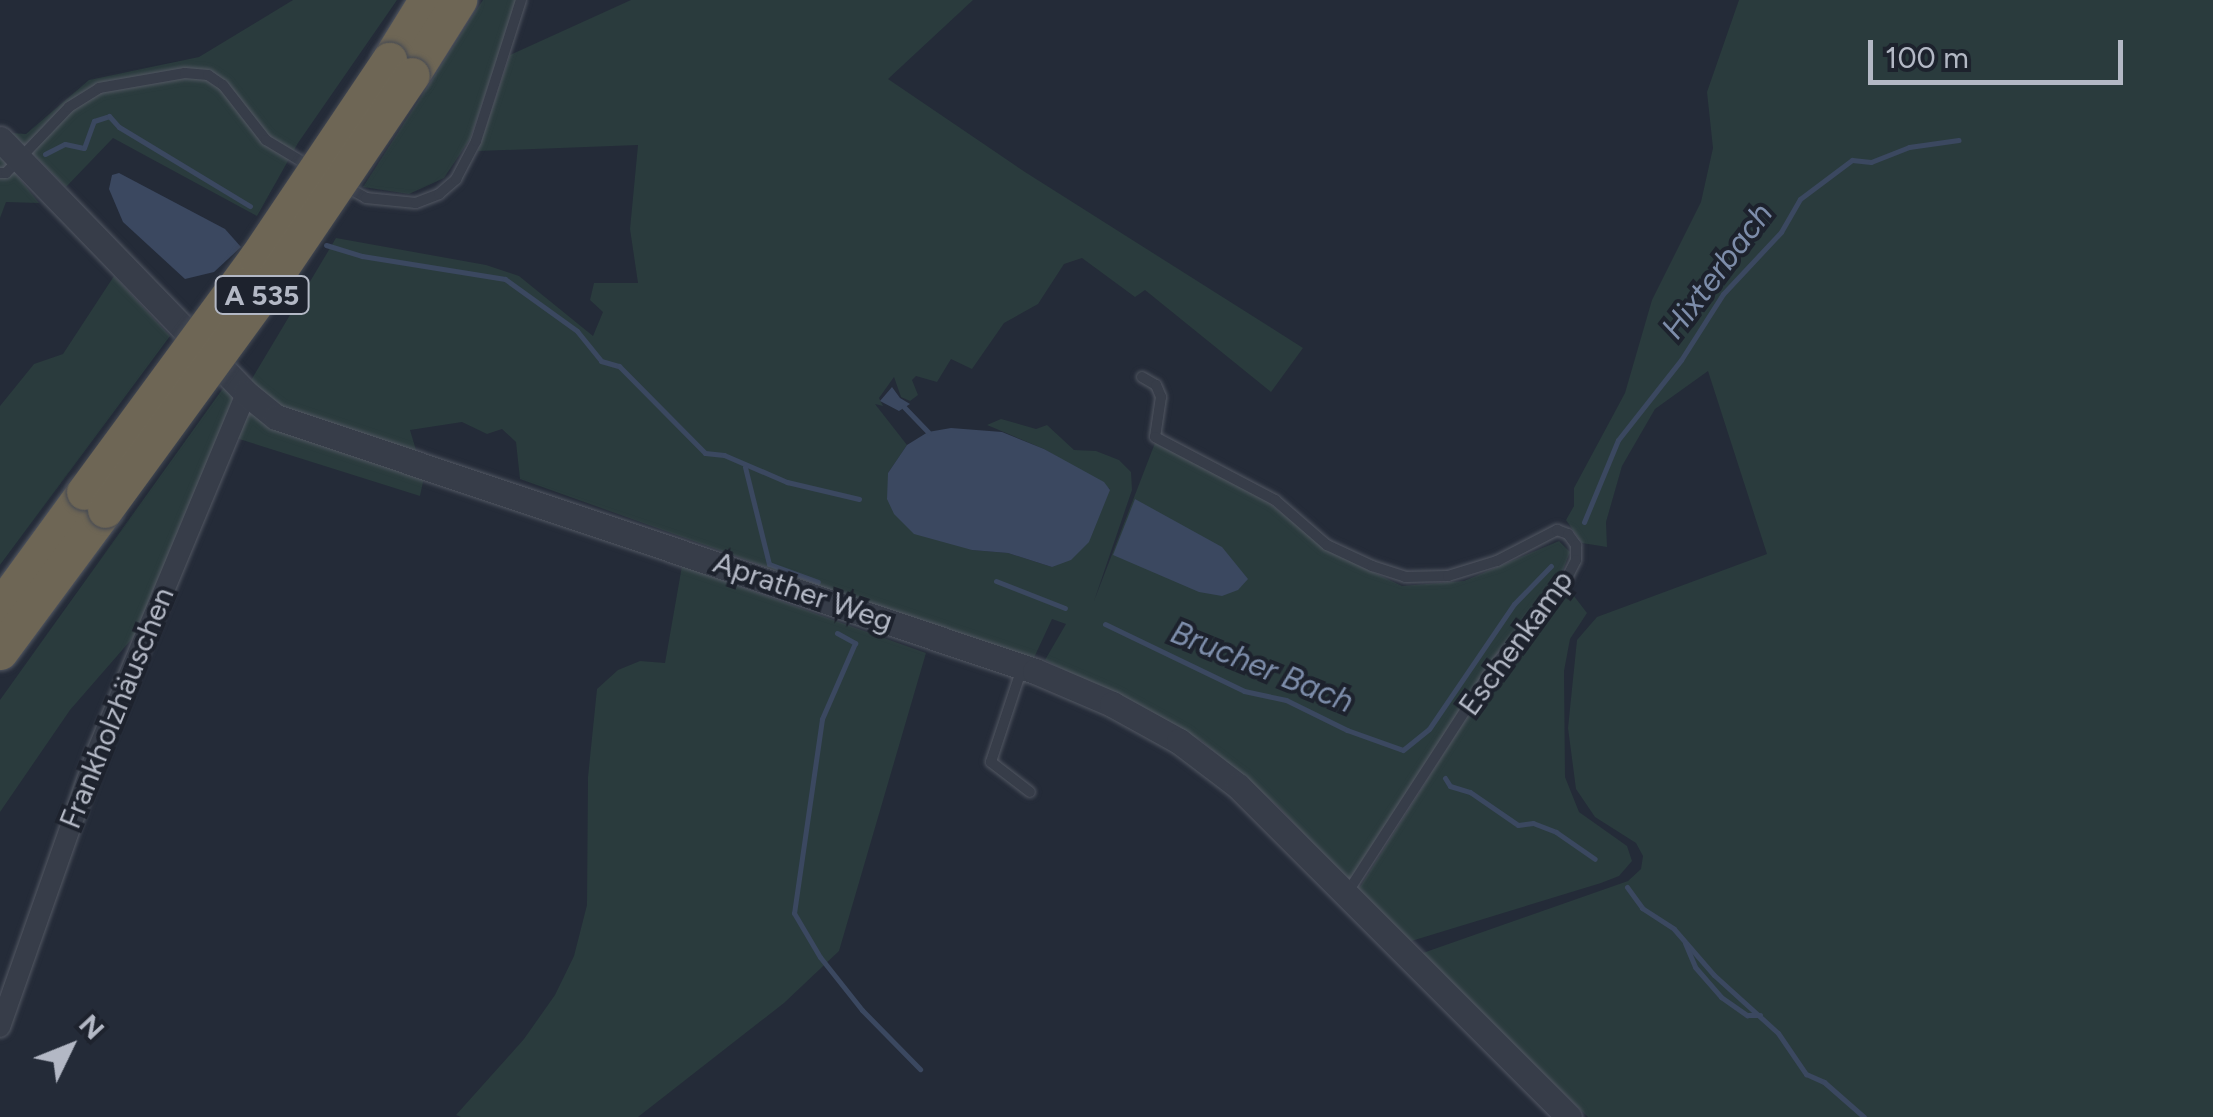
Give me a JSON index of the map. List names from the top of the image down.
{
  "streets": {
    "highway": ["A 535"],
    "street": ["Aprather Weg", "Frankholzhäuschen"],
    "lane": ["Eschenkamp"]
  },
  "crossings": [
    ["Aprather Weg", "Eschenkamp"],
    ["Aprather Weg", "Frankholzhäuschen"]
  ],
  "water": ["Hixterbach", "Brucher Bach"],
  "scale_bar": "100 m",
  "north": "top right"
}
